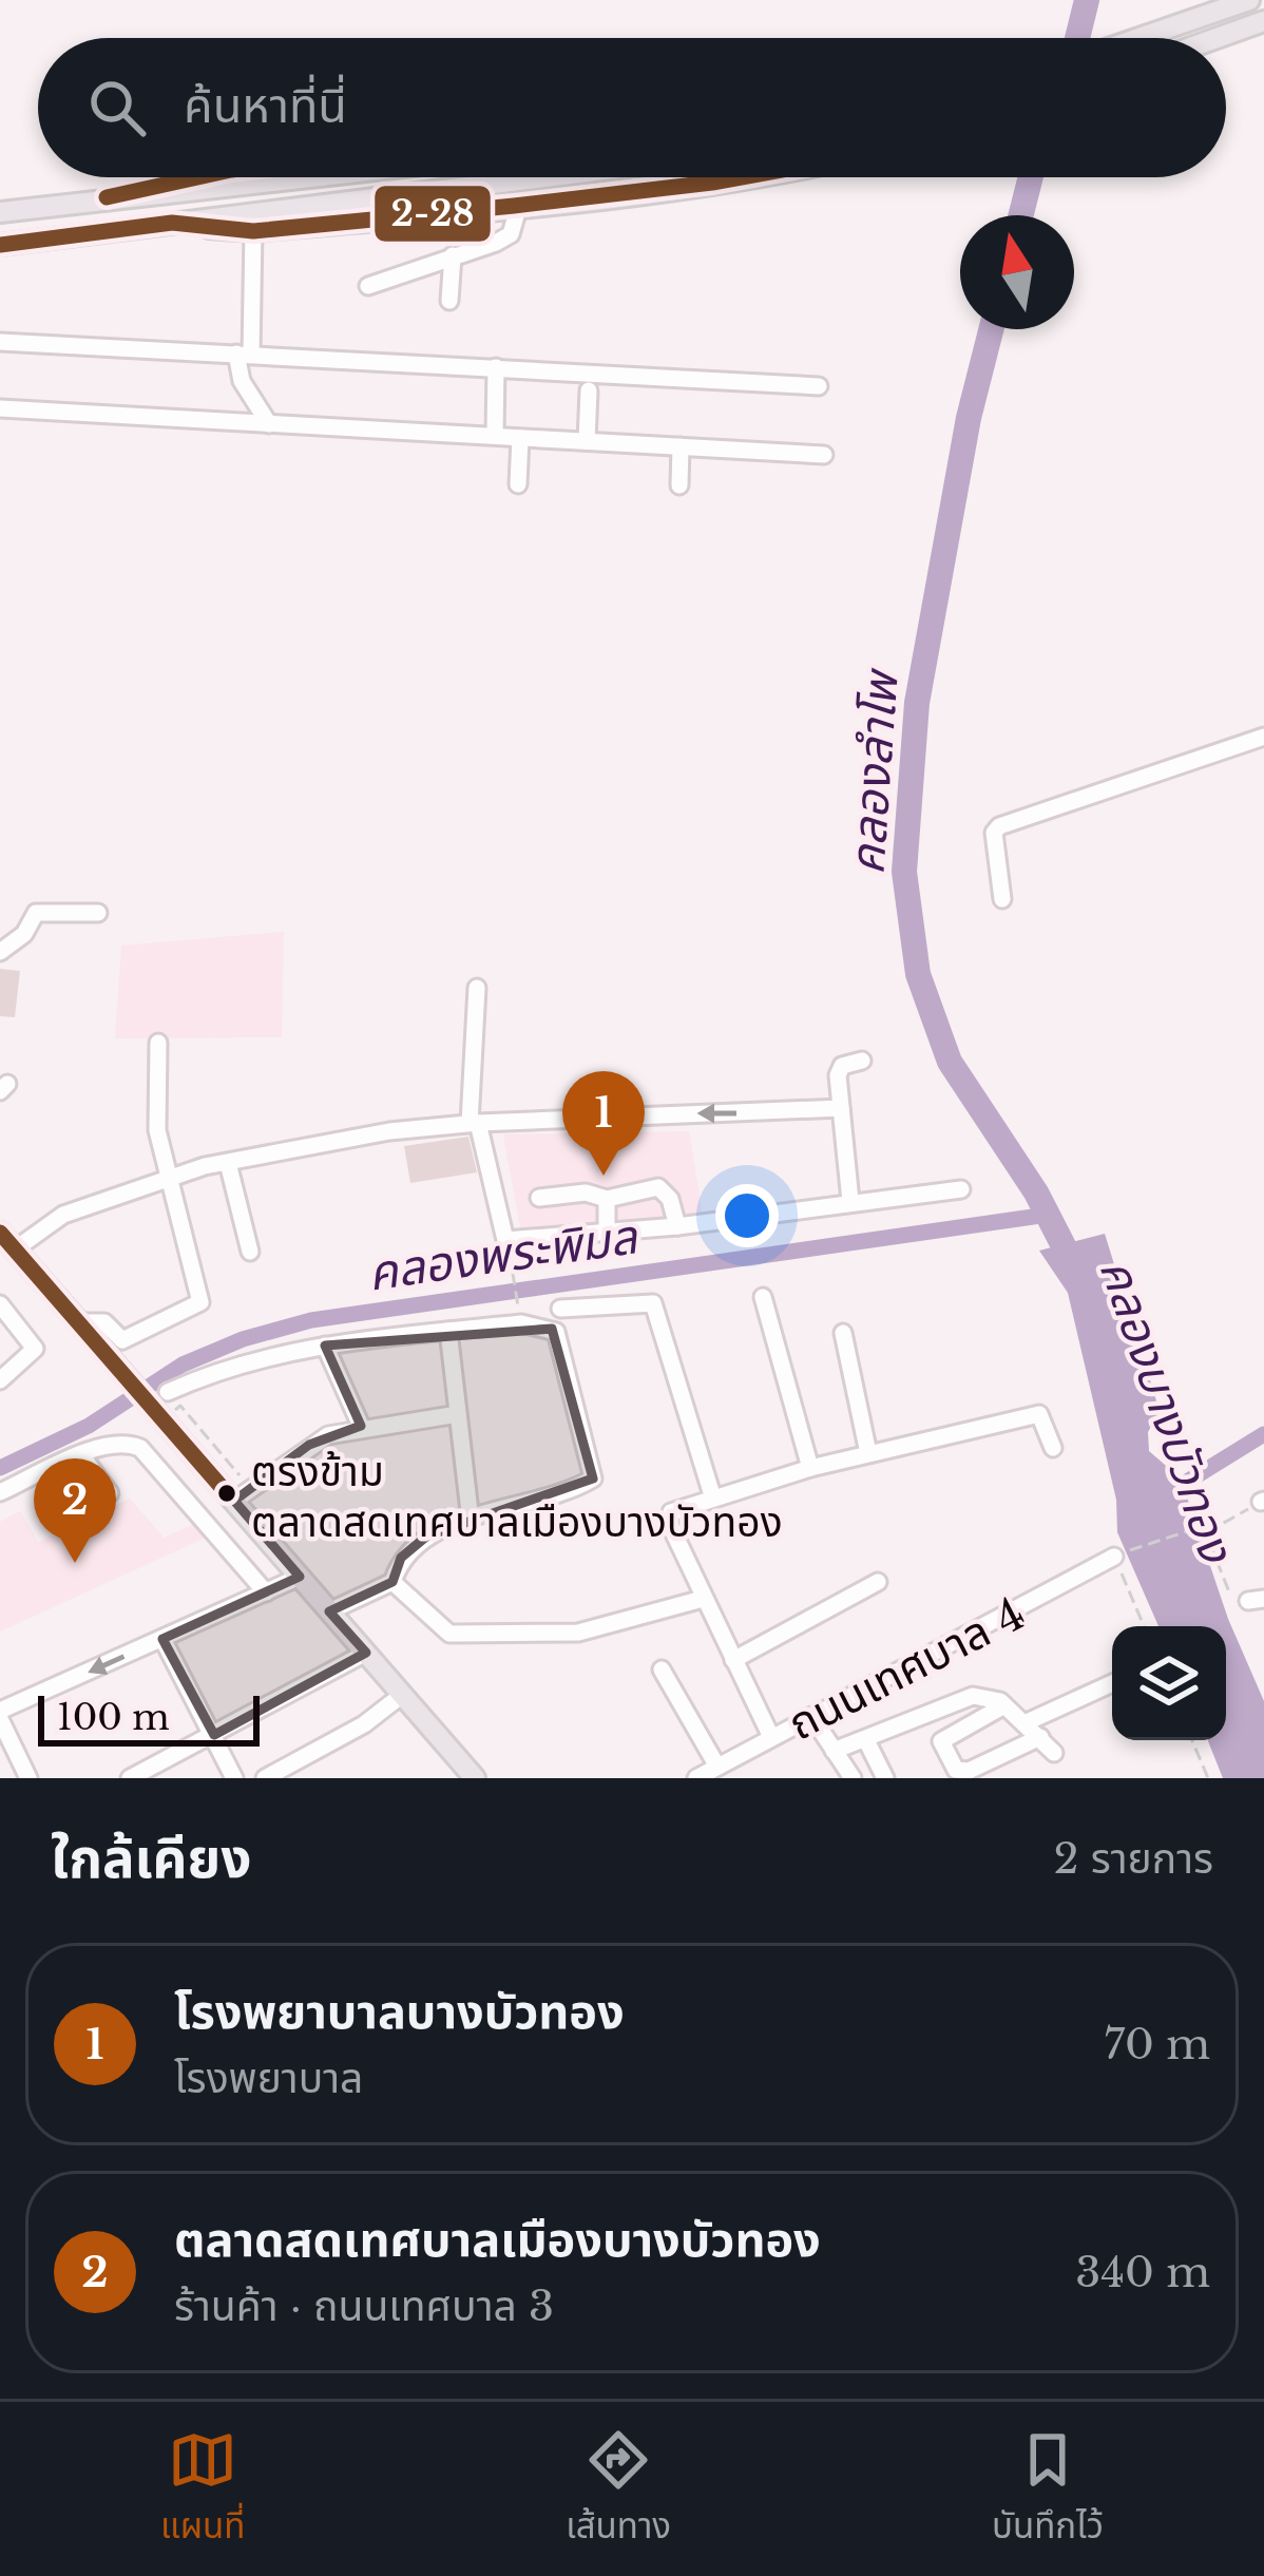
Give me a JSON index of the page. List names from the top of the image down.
{
  "streets": {
    "street": ["ถนนเทศบาล 4"]
  },
  "water": ["คลองลำโพ", "คลองพระพิมล", "คลองบางบัวทอง"],
  "places": ["ตรงข้าม ตลาดสดเทศบาลเมืองบางบัวทอง"],
  "lines": ["transit line 2-28"],
  "scale_bar": "100 m",
  "north": "top",
  "page": {
    "search": "ค้นหาที่นี่",
    "pins": ["1", "2"],
    "scale": "100 m",
    "heading": ["ใกล้เคียง", "2 รายการ"],
    "list": [
      {
        "mark": "1",
        "name": "โรงพยาบาลบางบัวทอง",
        "note": "โรงพยาบาล",
        "value": "70 m"
      },
      {
        "mark": "2",
        "name": "ตลาดสดเทศบาลเมืองบางบัวทอง",
        "note": "ร้านค้า · ถนนเทศบาล 3",
        "value": "340 m"
      }
    ],
    "nav": ["แผนที่", "เส้นทาง", "บันทึกไว้"]
  }
}
